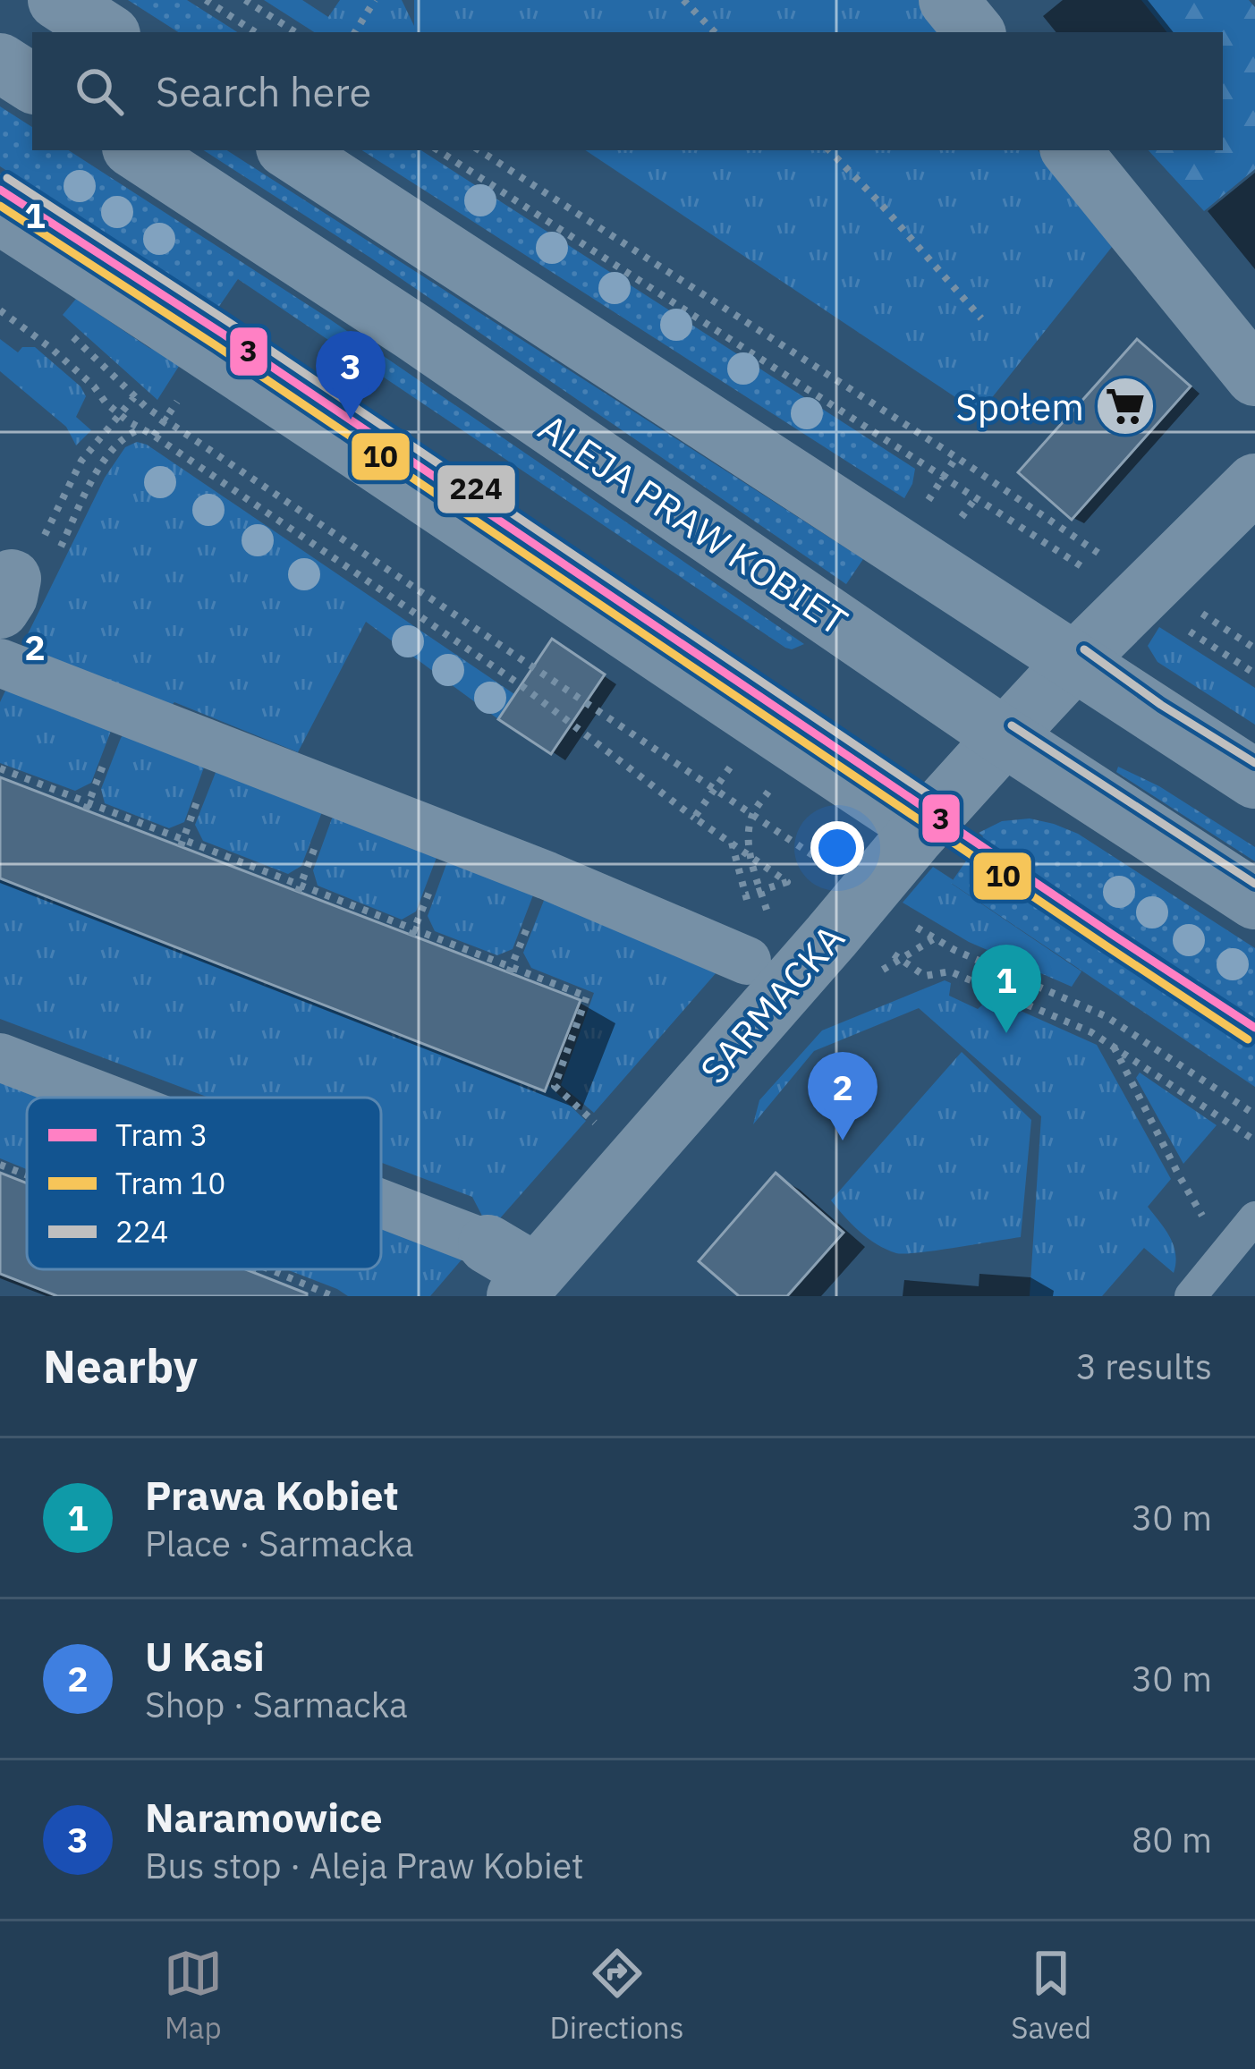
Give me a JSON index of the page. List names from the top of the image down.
{
  "streets": {
    "street": ["ALEJA PRAW KOBIET", "SARMACKA"]
  },
  "crossings": [
    ["ALEJA PRAW KOBIET", "SARMACKA"]
  ],
  "places": {
    "supermarket": ["Społem"]
  },
  "lines": ["transit line 224", "tram line 3", "tram line 10"],
  "legend": ["Tram 3", "Tram 10", "224"],
  "page": {
    "search": "Search here",
    "pins": ["3", "1", "2"],
    "heading": ["Nearby", "3 results"],
    "list": [
      {
        "mark": "1",
        "name": "Prawa Kobiet",
        "note": "Place · Sarmacka",
        "value": "30 m"
      },
      {
        "mark": "2",
        "name": "U Kasi",
        "note": "Shop · Sarmacka",
        "value": "30 m"
      },
      {
        "mark": "3",
        "name": "Naramowice",
        "note": "Bus stop · Aleja Praw Kobiet",
        "value": "80 m"
      }
    ],
    "nav": ["Map", "Directions", "Saved"]
  },
  "grid": {
    "rows": ["1", "2"]
  }
}
